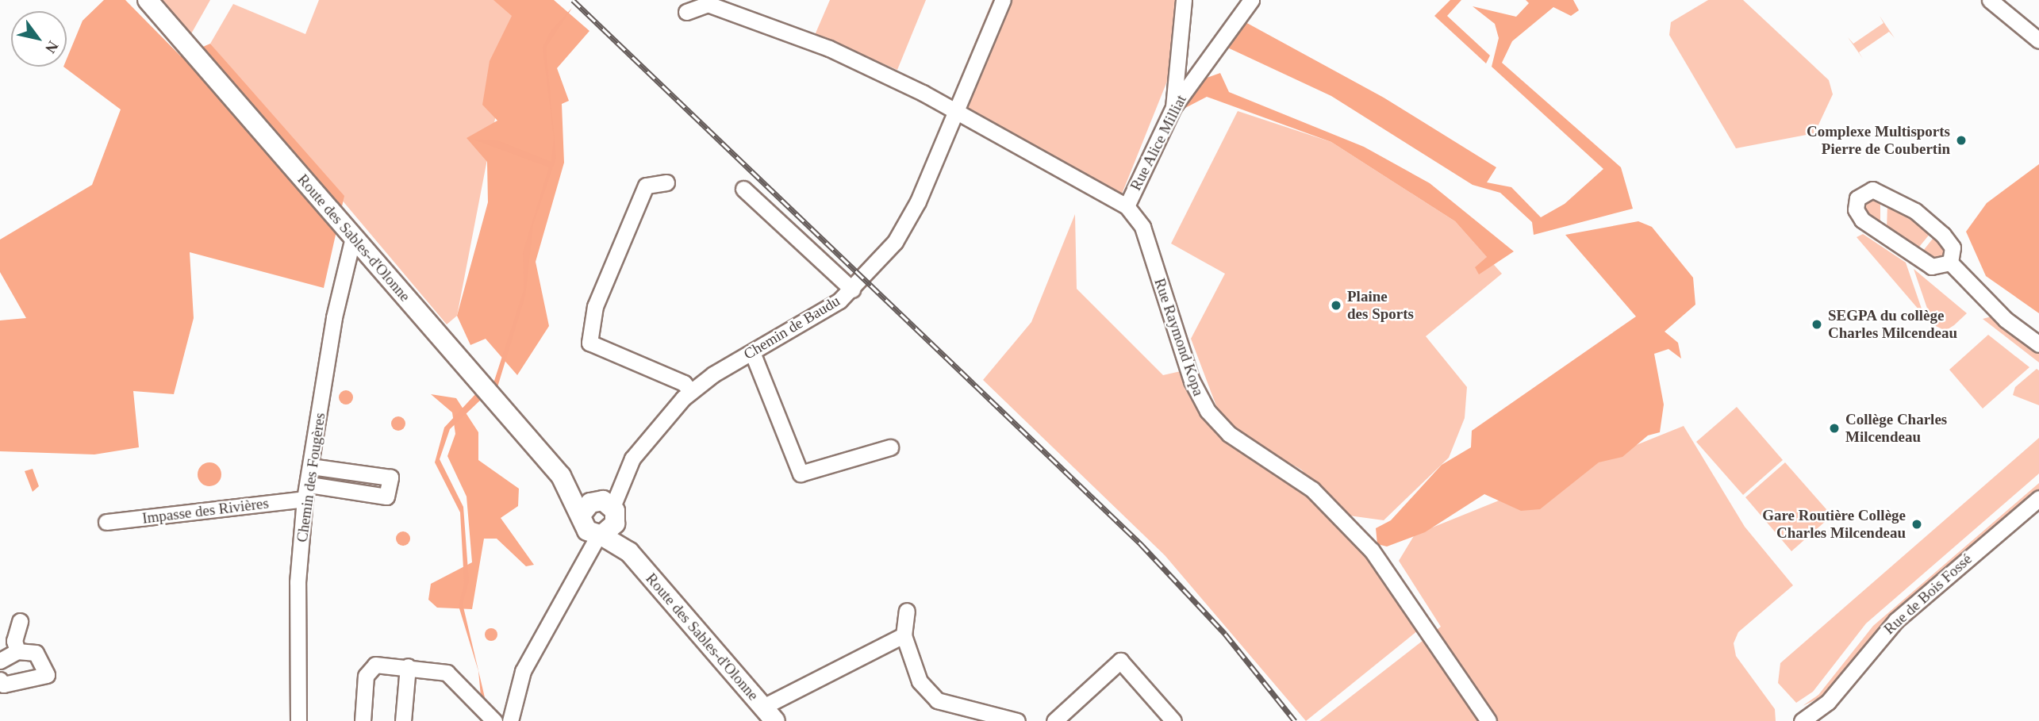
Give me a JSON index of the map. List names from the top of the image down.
{
  "streets": {
    "main road": ["Route des Sables-d'Olonne"],
    "street": [
      "Rue Alice Milliat",
      "Chemin de Baudu",
      "Rue Raymond Kopa",
      "Chemin des Fougères",
      "Impasse des Rivières",
      "Rue de Bois Fossé"
    ]
  },
  "crossings": [
    ["Rue Alice Milliat", "Rue Raymond Kopa"],
    ["Route des Sables-d'Olonne", "Chemin de Baudu"],
    ["Route des Sables-d'Olonne", "Chemin des Fougères"],
    ["Chemin de Baudu", "Rue Raymond Kopa"],
    ["Chemin des Fougères", "Impasse des Rivières"]
  ],
  "places": [
    "Complexe Multisports Pierre de Coubertin",
    "Plaine des Sports",
    "SEGPA du collège Charles Milcendeau",
    "Collège Charles Milcendeau",
    "Gare Routière Collège Charles Milcendeau"
  ],
  "north": "bottom right"
}
